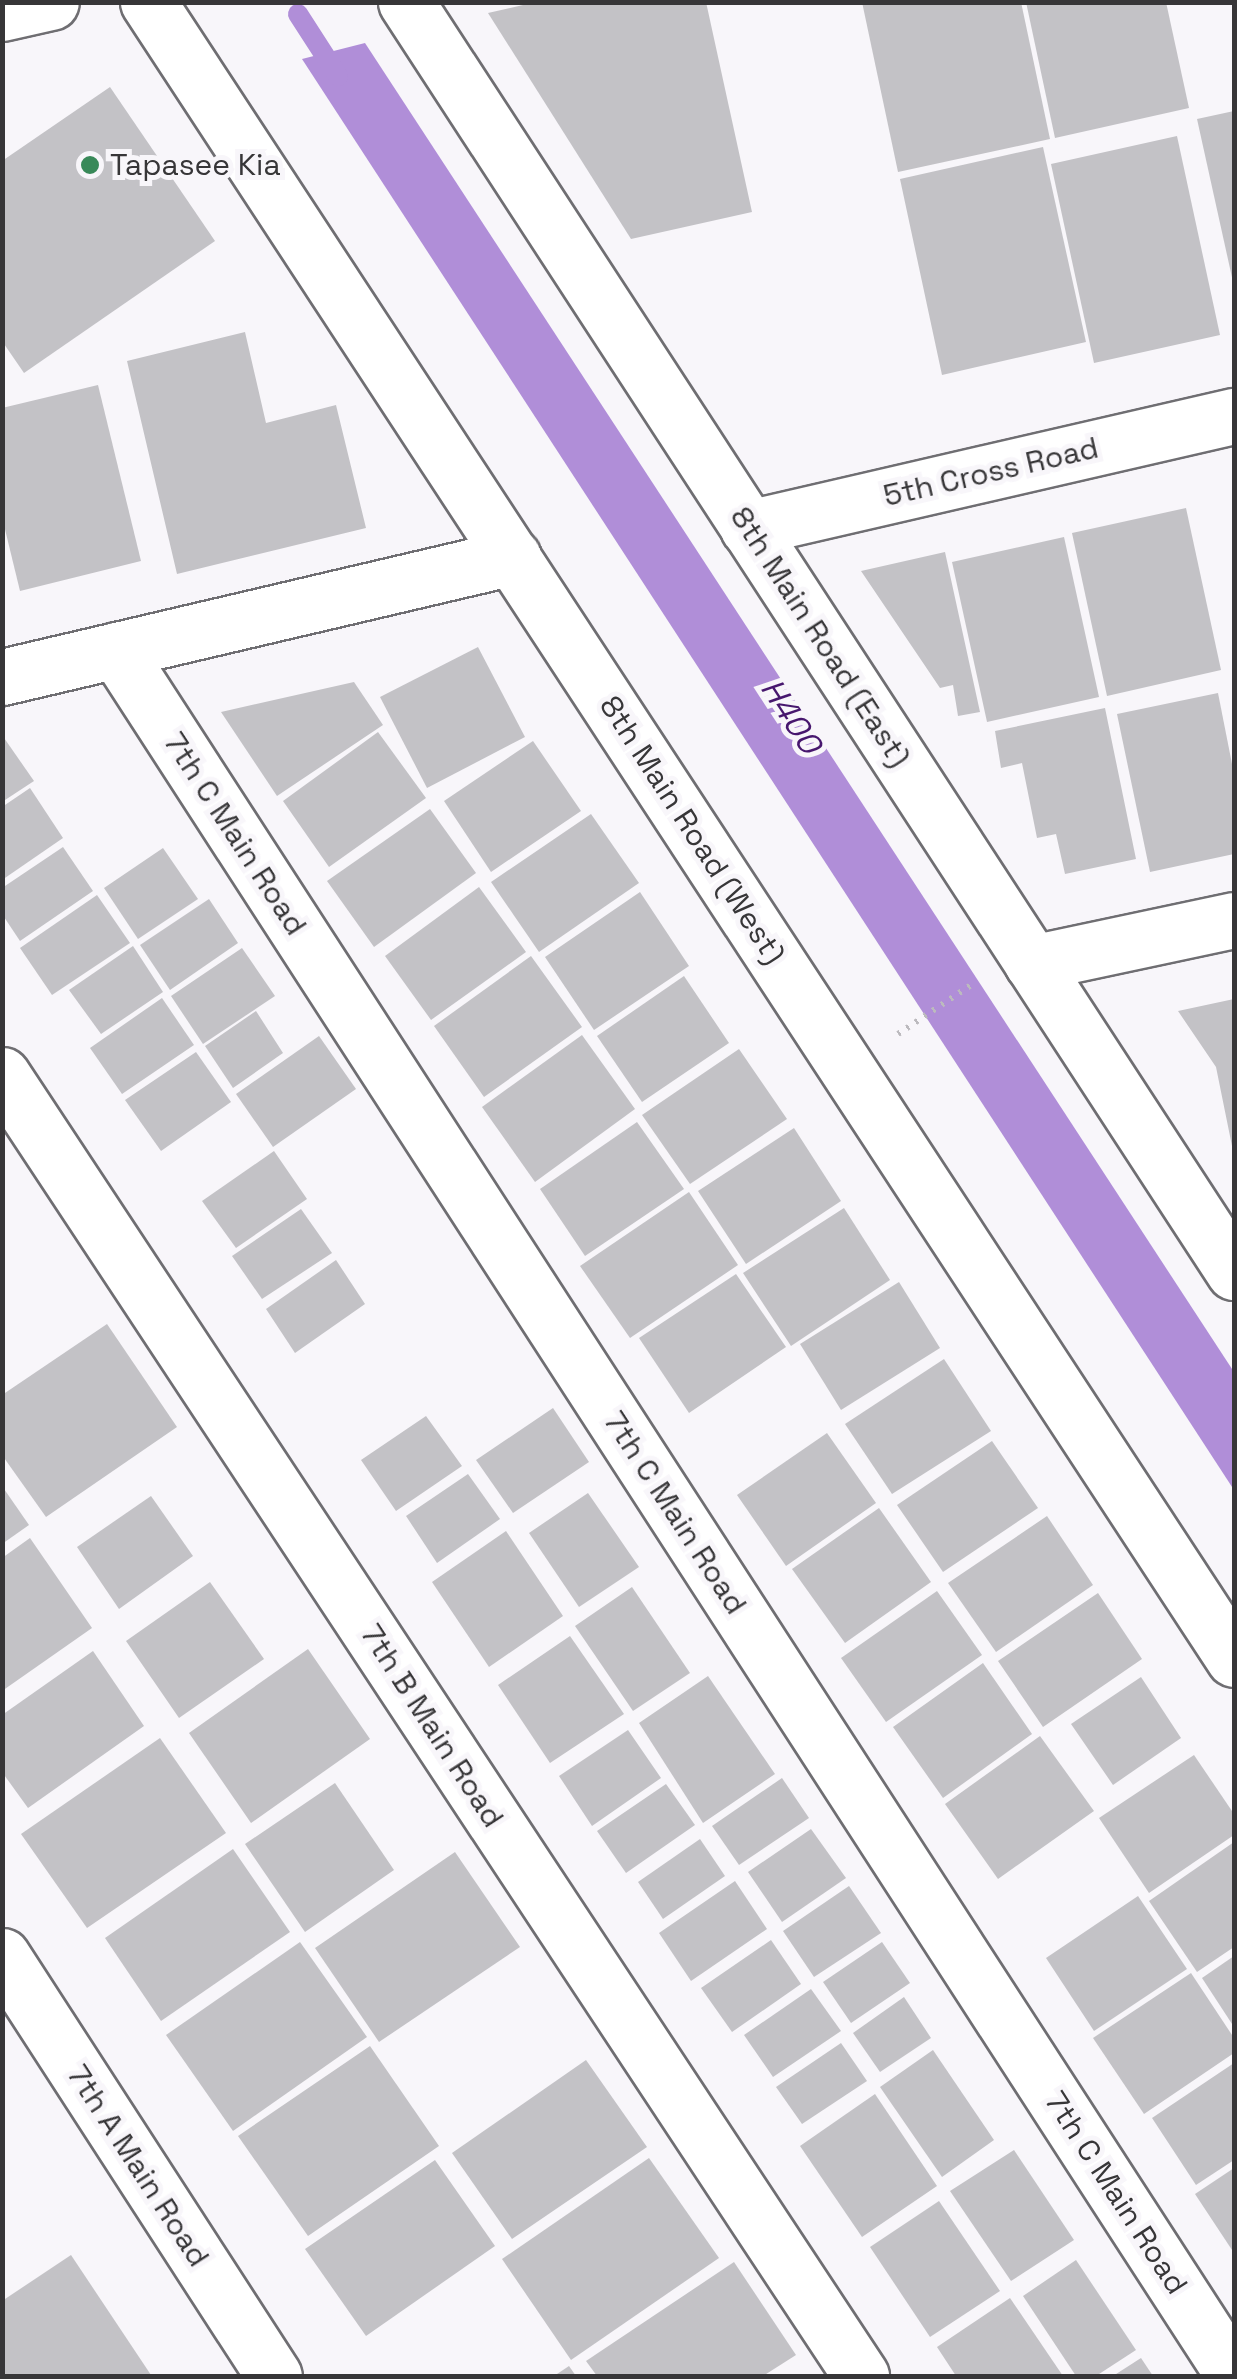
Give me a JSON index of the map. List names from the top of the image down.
{
  "streets": {
    "street": [
      "5th Cross Road",
      "8th Main Road (East)",
      "8th Main Road (West)",
      "7th C Main Road",
      "7th B Main Road",
      "7th A Main Road"
    ]
  },
  "crossings": [
    ["5th Cross Road", "8th Main Road (East)"]
  ],
  "water": ["H400"],
  "places": ["Tapasee Kia"]
}
